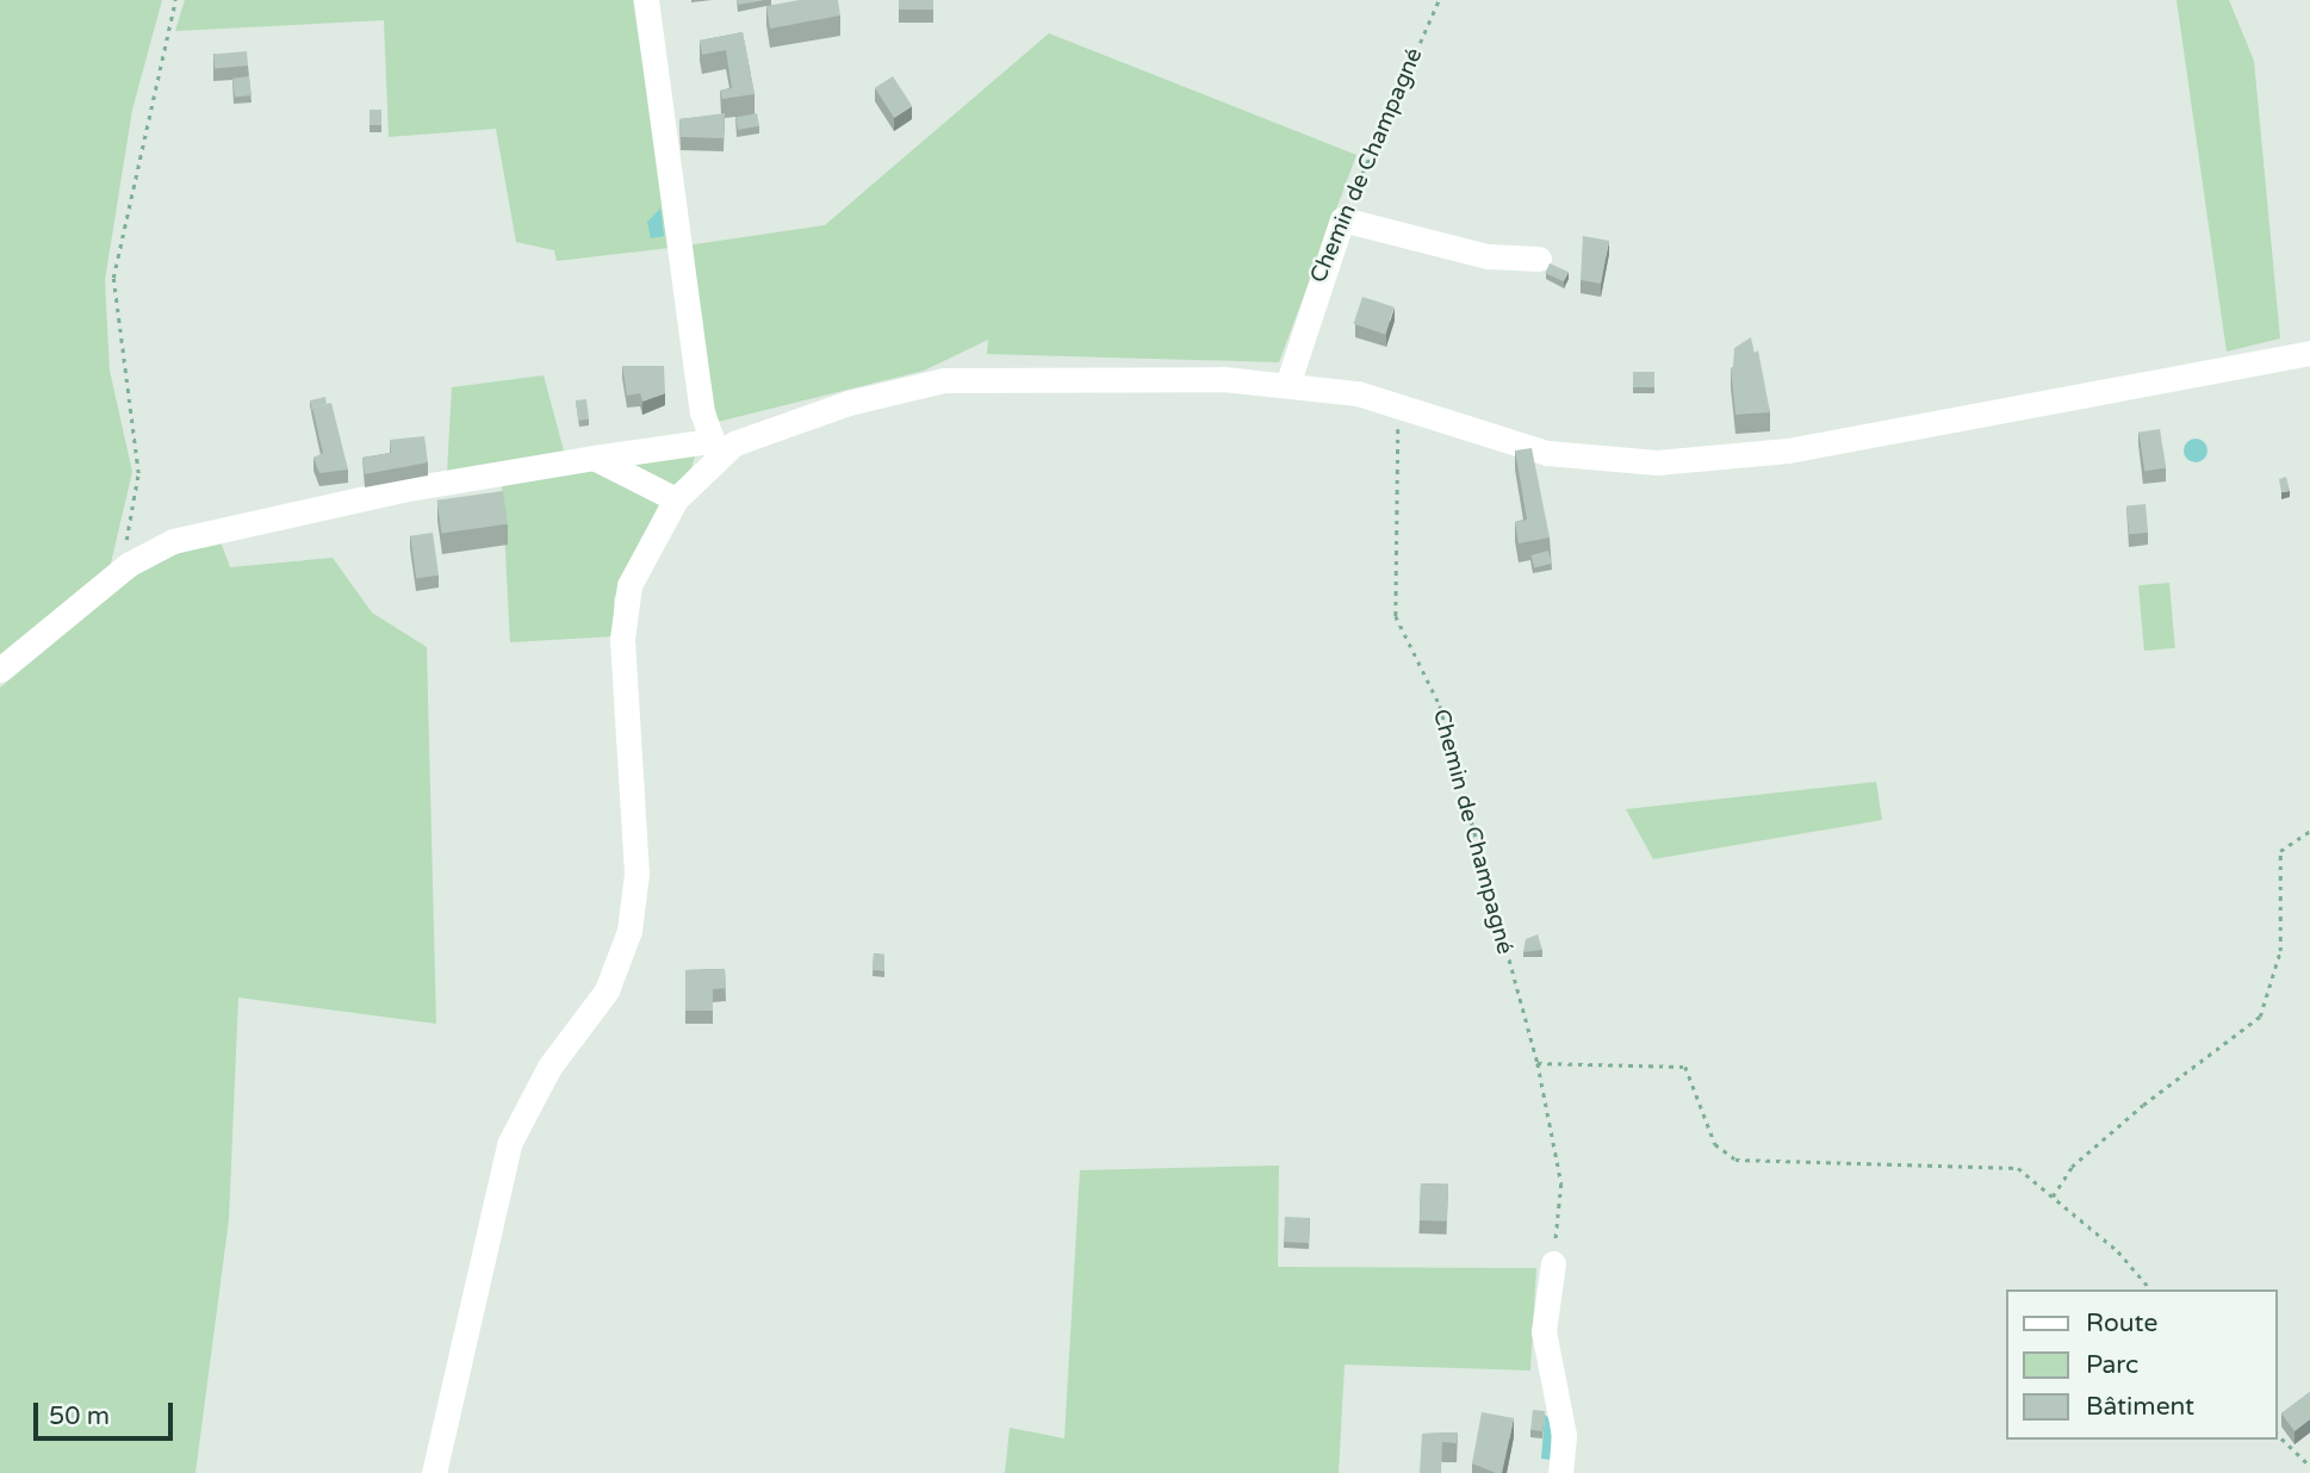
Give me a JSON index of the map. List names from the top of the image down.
{
  "streets": {
    "street": ["Chemin de Champagné"]
  },
  "legend": ["Route", "Parc", "Bâtiment"],
  "scale_bar": "50 m"
}
